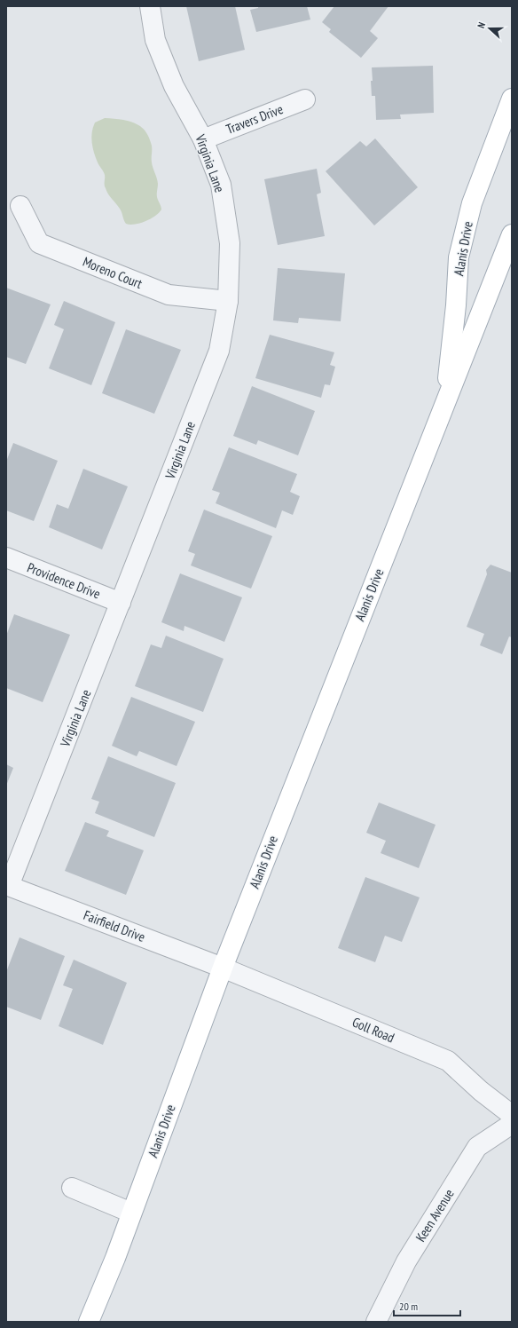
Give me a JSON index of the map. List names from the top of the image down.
{
  "streets": {
    "main road": ["Alanis Drive"],
    "street": [
      "Travers Drive",
      "Virginia Lane",
      "Moreno Court",
      "Providence Drive",
      "Fairfield Drive",
      "Goll Road",
      "Keen Avenue"
    ]
  },
  "crossings": [
    ["Travers Drive", "Virginia Lane"],
    ["Virginia Lane", "Moreno Court"],
    ["Virginia Lane", "Providence Drive"],
    ["Virginia Lane", "Fairfield Drive"],
    ["Alanis Drive", "Fairfield Drive"],
    ["Alanis Drive", "Goll Road"],
    ["Fairfield Drive", "Goll Road"]
  ],
  "scale_bar": "20 m",
  "north": "left"
}
